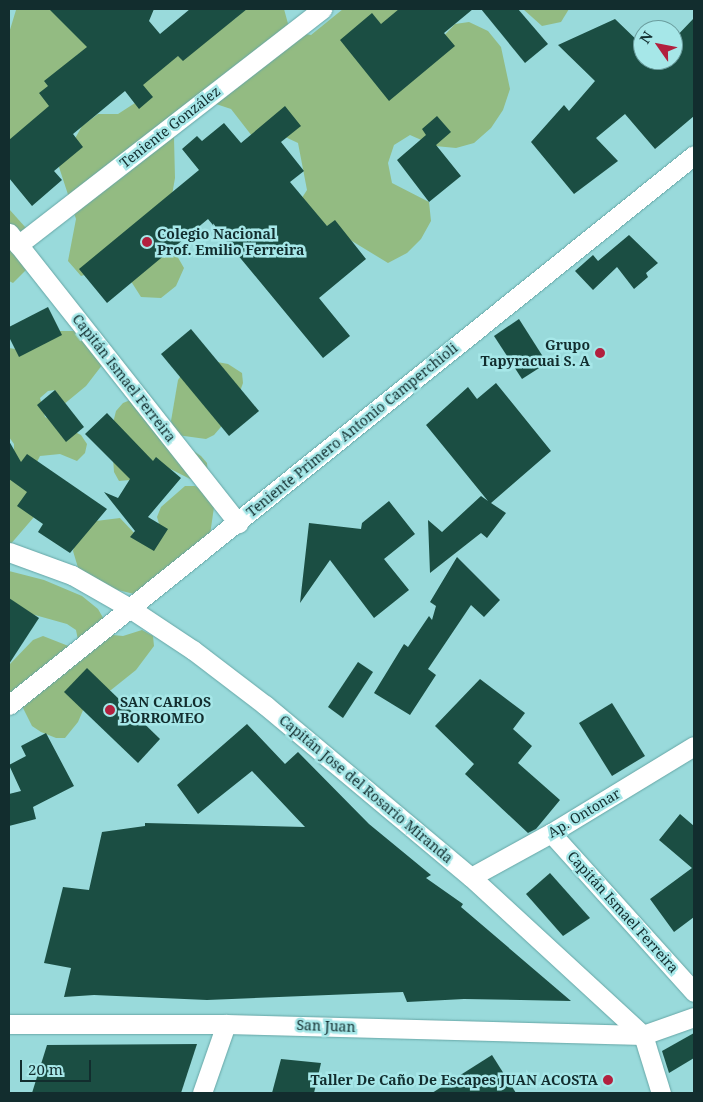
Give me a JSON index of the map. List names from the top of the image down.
{
  "streets": {
    "street": [
      "Teniente González",
      "Capitán Ismael Ferreira",
      "Teniente Primero Antonio Camperchioli",
      "Capitán Jose del Rosario Miranda",
      "Ap. Ontonar",
      "San Juan"
    ]
  },
  "crossings": [
    ["Teniente González", "Capitán Ismael Ferreira"],
    ["Capitán Ismael Ferreira", "Teniente Primero Antonio Camperchioli"],
    ["Capitán Ismael Ferreira", "Ap. Ontonar"],
    ["Teniente Primero Antonio Camperchioli", "Capitán Jose del Rosario Miranda"],
    ["Capitán Jose del Rosario Miranda", "Ap. Ontonar"],
    ["Capitán Jose del Rosario Miranda", "San Juan"]
  ],
  "places": [
    "Colegio Nacional Prof. Emilio Ferreira",
    "Grupo Tapyracuai S. A",
    "SAN CARLOS BORROMEO",
    "Taller De Caño De Escapes JUAN ACOSTA"
  ],
  "scale_bar": "20 m",
  "north": "top left"
}
